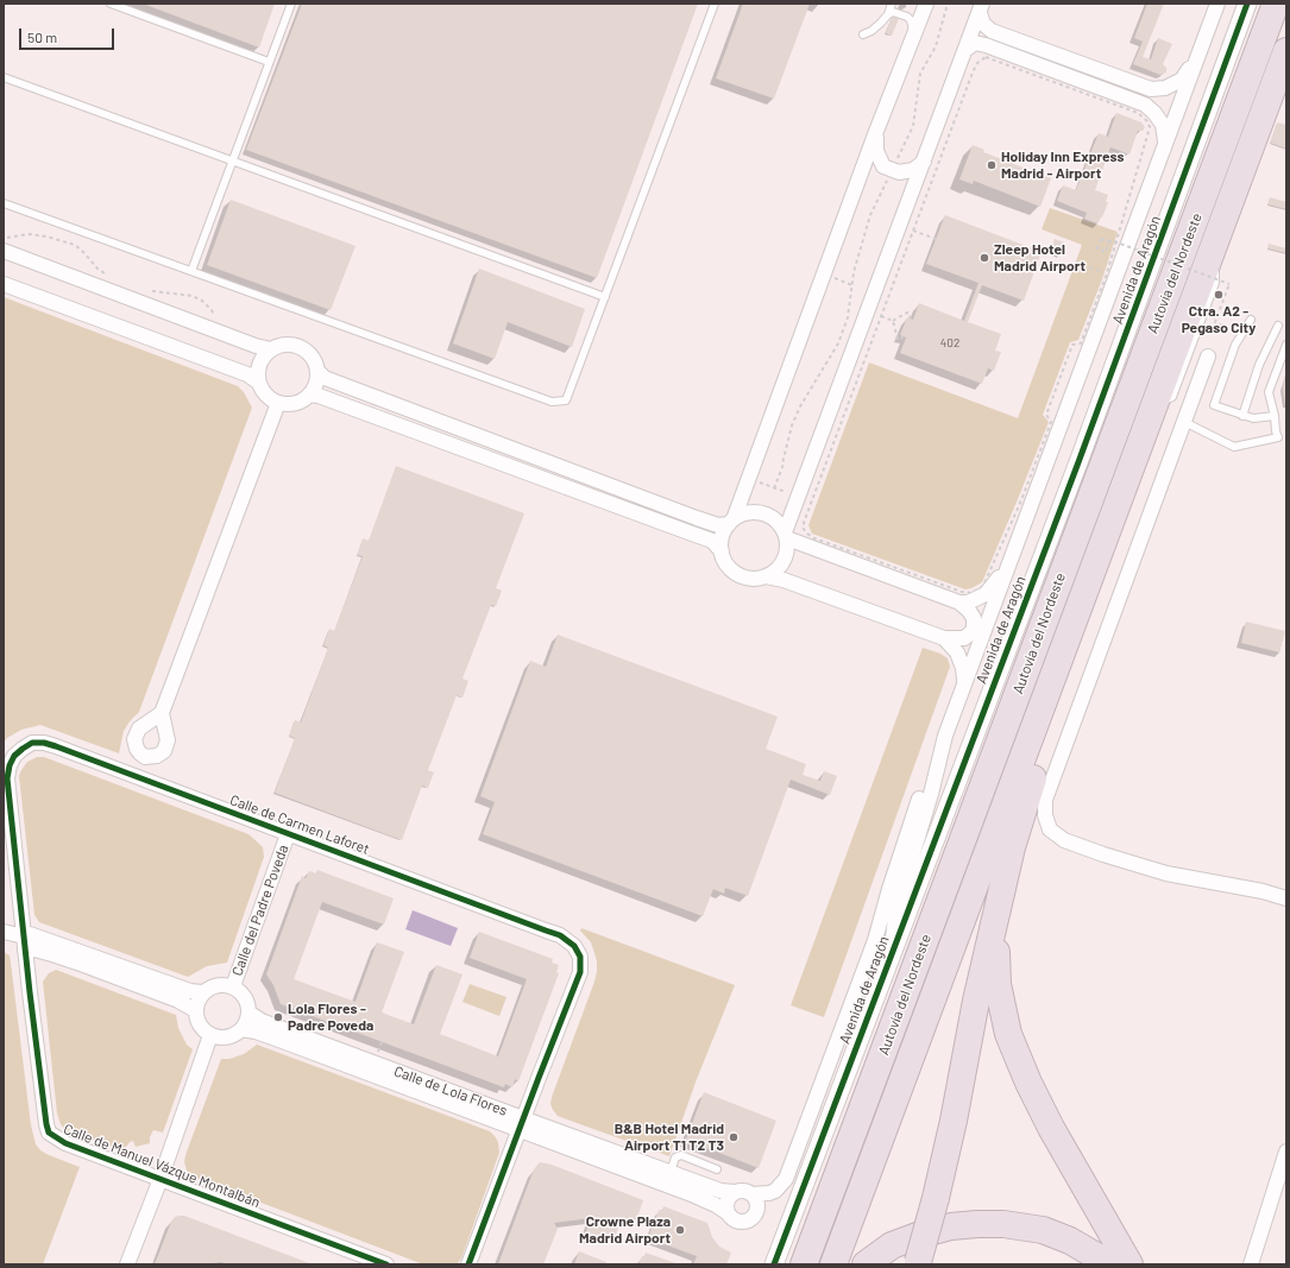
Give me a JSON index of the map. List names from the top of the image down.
{
  "streets": {
    "highway": ["Autovía del Nordeste"],
    "street": [
      "Avenida de Aragón",
      "Calle de Carmen Laforet",
      "Calle del Padre Poveda",
      "Calle de Lola Flores",
      "Calle de Manuel Vázque Montalbán"
    ]
  },
  "crossings": [
    ["Avenida de Aragón", "Calle de Lola Flores"],
    ["Calle de Carmen Laforet", "Calle del Padre Poveda"],
    ["Calle de Carmen Laforet", "Calle de Lola Flores"],
    ["Calle de Carmen Laforet", "Calle de Manuel Vázque Montalbán"],
    ["Calle del Padre Poveda", "Calle de Lola Flores"]
  ],
  "places": [
    "Holiday Inn Express Madrid - Airport",
    "Zleep Hotel Madrid Airport",
    "Ctra. A2 - Pegaso City",
    "Lola Flores - Padre Poveda",
    "B&B Hotel Madrid Airport T1 T2 T3",
    "Crowne Plaza Madrid Airport"
  ],
  "house_numbers": ["402"],
  "scale_bar": "50 m"
}
